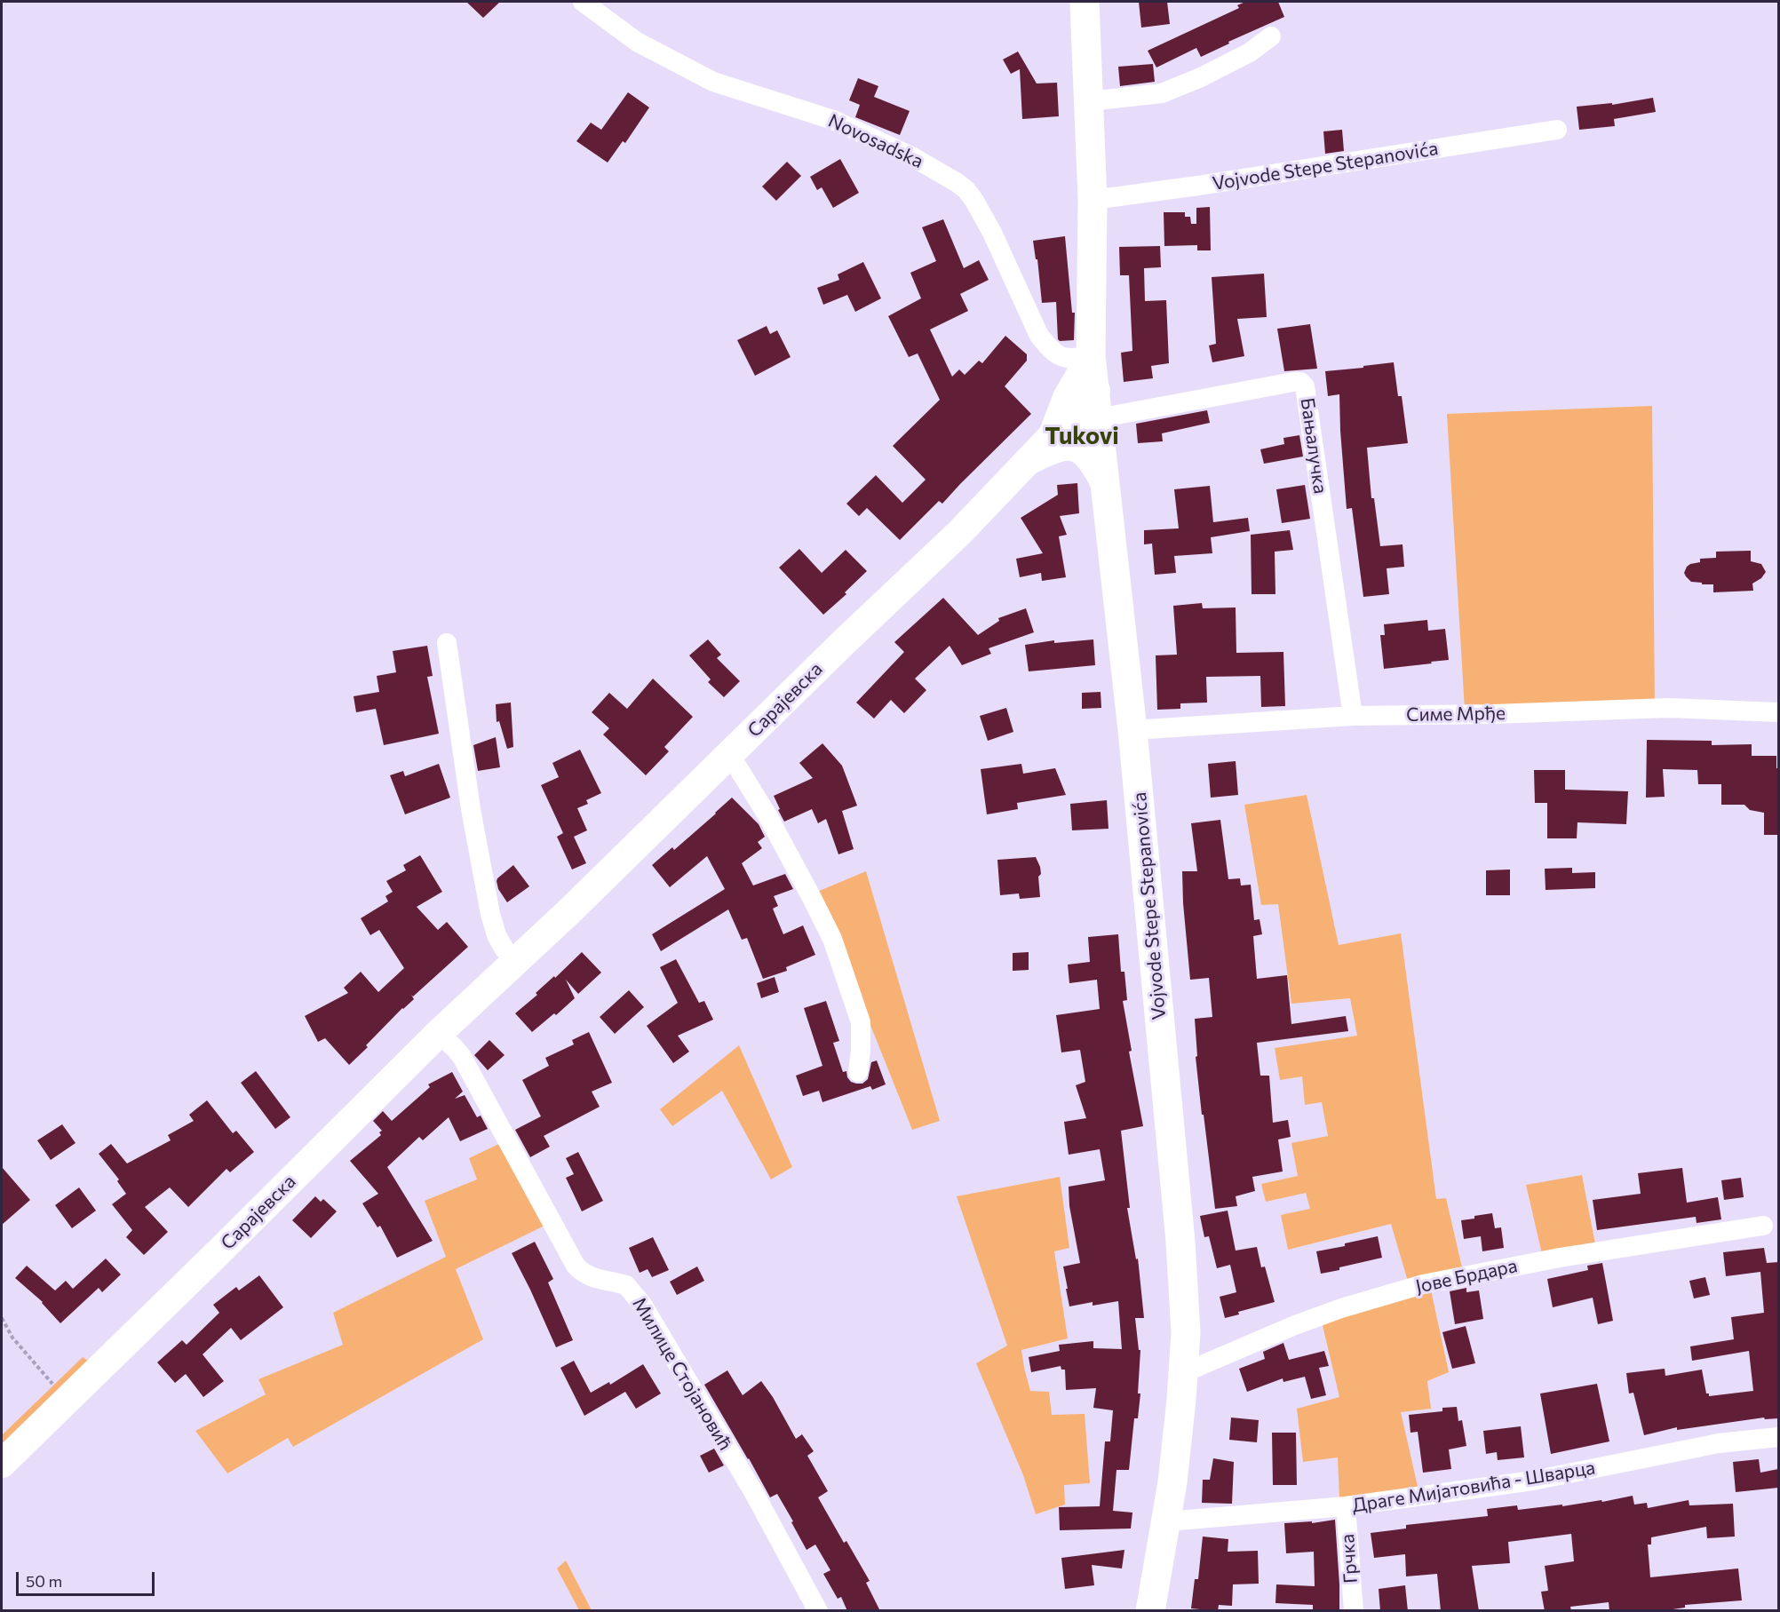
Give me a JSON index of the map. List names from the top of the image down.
{
  "streets": {
    "main road": ["Vojvode Stepe Stepanovića", "Сарајевска"],
    "street": [
      "Novosadska",
      "Бањалучка",
      "Симе Мрђе",
      "Јове Брдара",
      "Милице Стојановић",
      "Драге Мијатовића - Шварца",
      "Грчка"
    ]
  },
  "crossings": [
    ["Novosadska", "Vojvode Stepe Stepanovića"],
    ["Vojvode Stepe Stepanovića", "Бањалучка"],
    ["Vojvode Stepe Stepanovića", "Симе Мрђе"],
    ["Vojvode Stepe Stepanovića", "Јове Брдара"],
    ["Vojvode Stepe Stepanovića", "Драге Мијатовића - Шварца"],
    ["Бањалучка", "Симе Мрђе"],
    ["Сарајевска", "Милице Стојановић"],
    ["Драге Мијатовића - Шварца", "Грчка"]
  ],
  "districts": ["Tukovi"],
  "scale_bar": "50 m"
}
